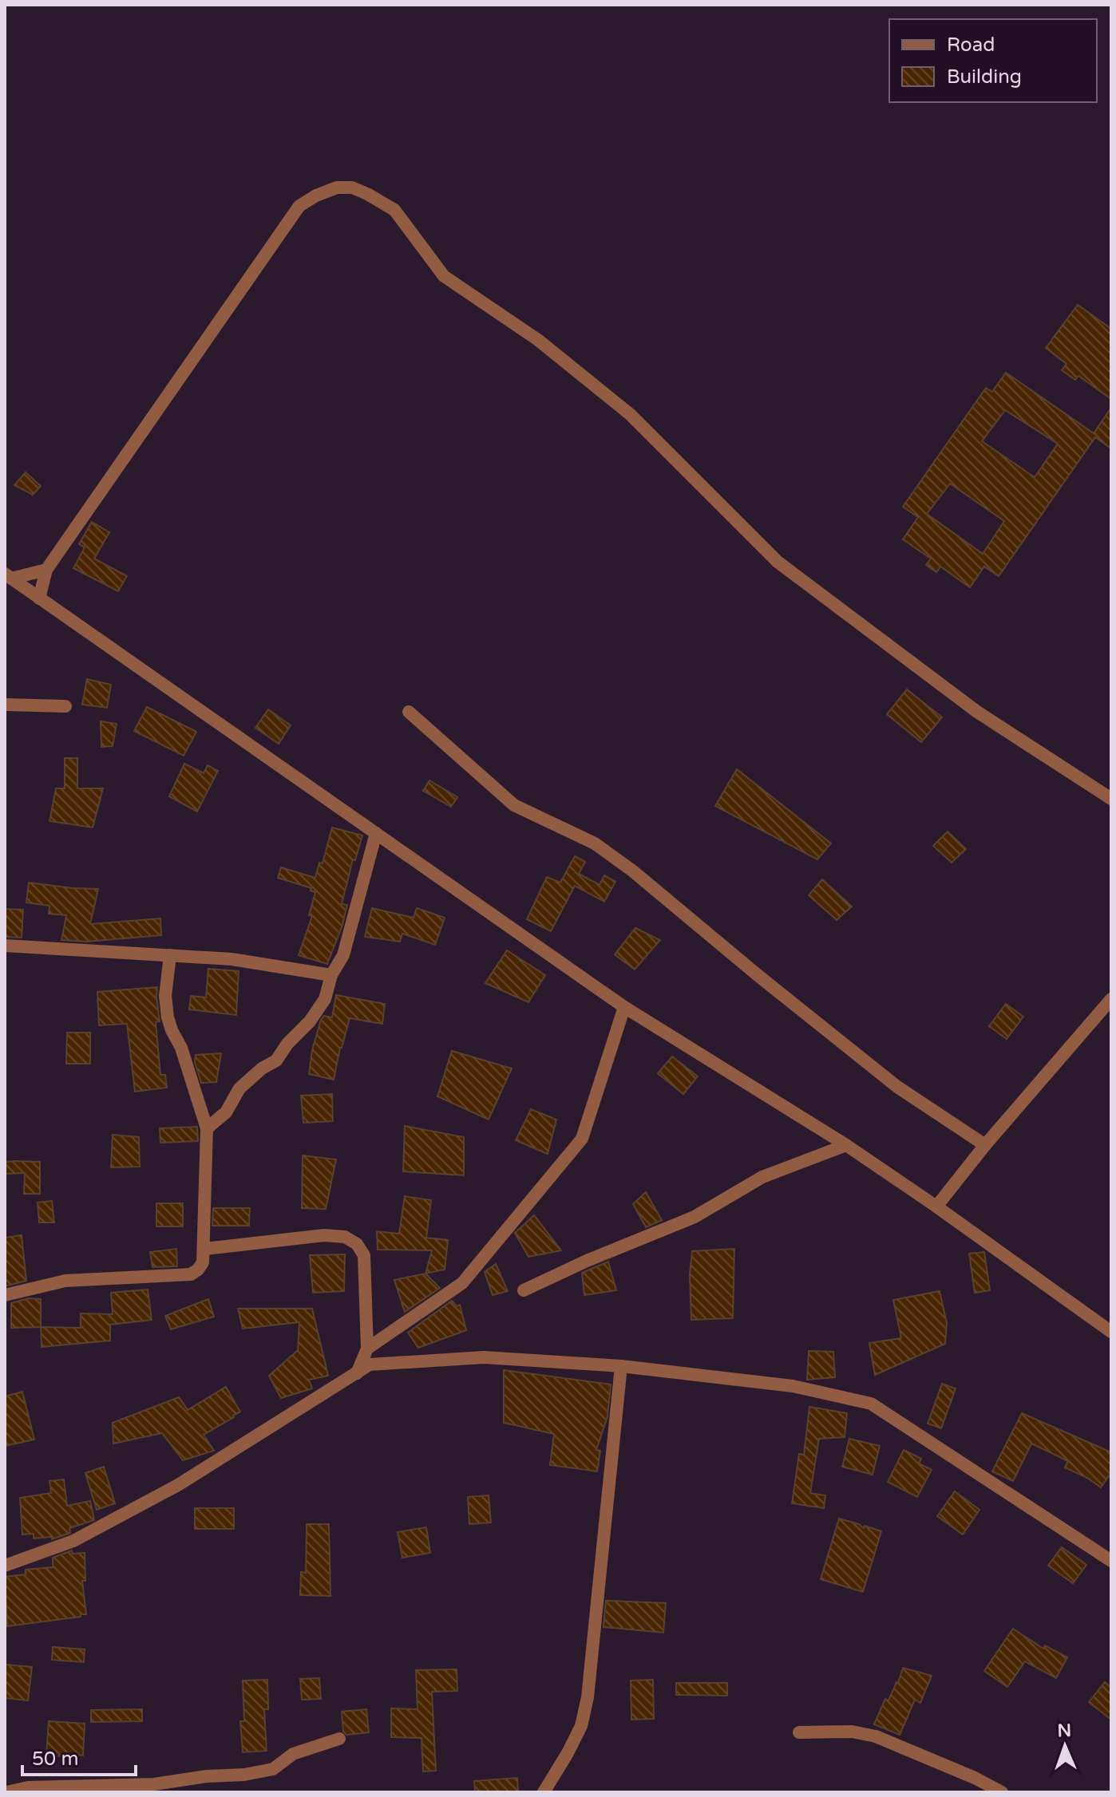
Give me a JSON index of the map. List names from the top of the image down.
{
  "legend": ["Road", "Building"],
  "scale_bar": "50 m",
  "north": "top"
}
